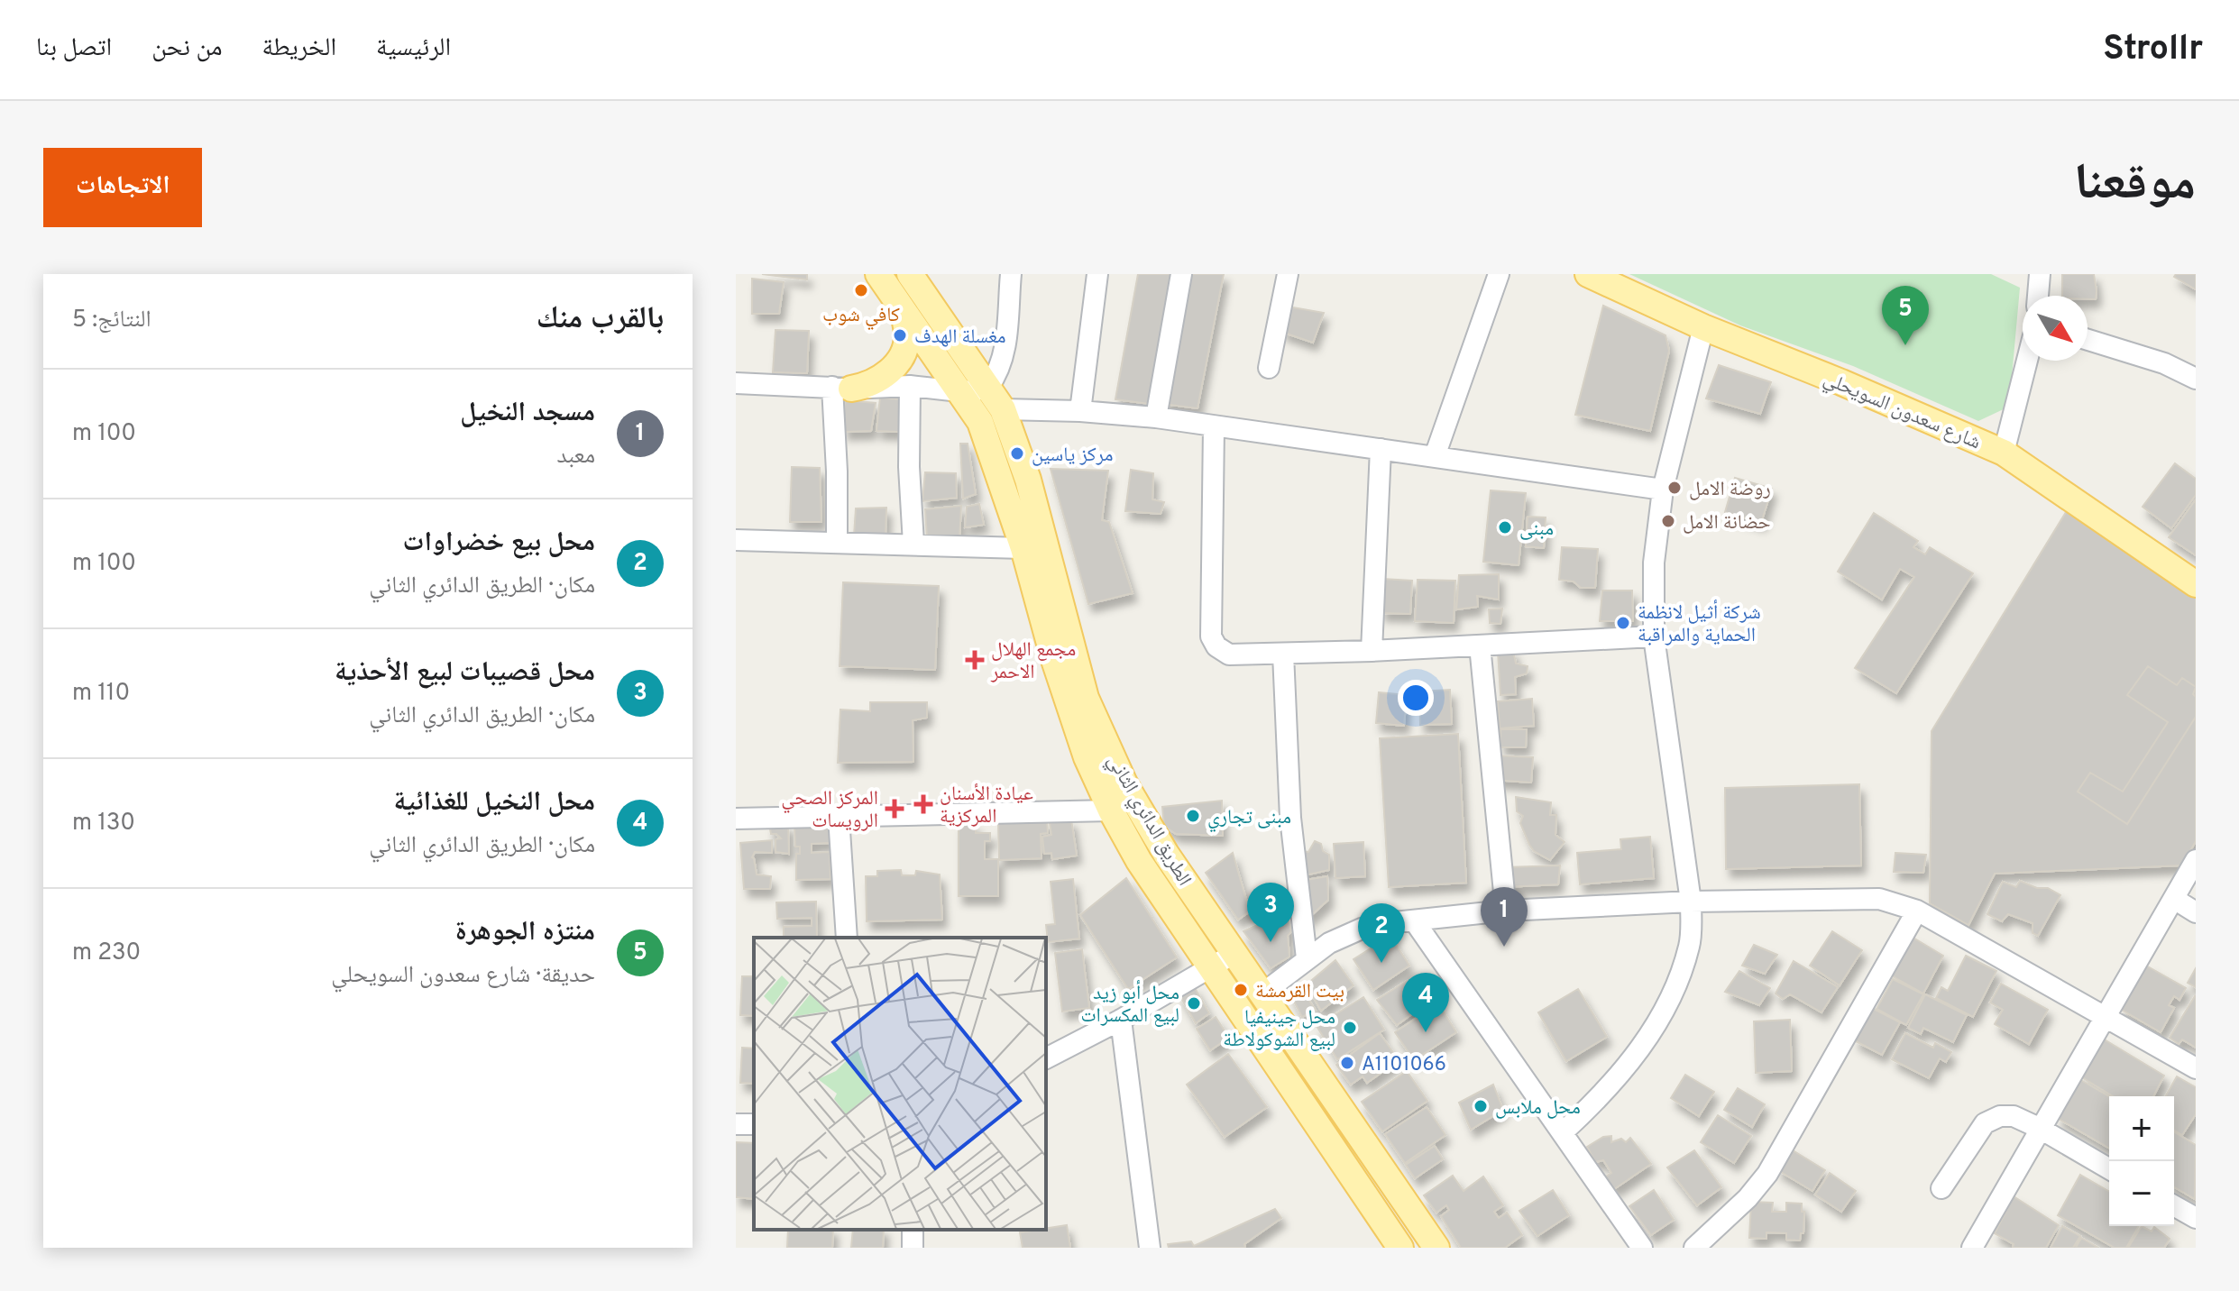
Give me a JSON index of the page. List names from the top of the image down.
{
  "streets": {
    "main road": ["شارع سعدون السويحلي", "الطريق الدائري الثاني"]
  },
  "places": {
    "other": [
      "كافي شوب",
      "مغسلة الهدف",
      "مركز ياسين",
      "روضة الامل",
      "حضانة الامل",
      "مبنى",
      "شركة أثيل لانظمة الحماية والمراقبة",
      "مبنى تجاري",
      "بيت القرمشة",
      "محل أبو زيد لبيع المكسرات",
      "محل جينيفيا لبيع الشوكولاطة",
      "A1101066",
      "محل ملابس"
    ],
    "health": ["مجمع الهلال الاحمر", "عيادة الأسنان المركزية", "المركز الصحي الرويسات"]
  },
  "north": "bottom right",
  "page": {
    "header": "Strollr",
    "nav": [
      "الرئيسية",
      "الخريطة",
      "من نحن",
      "اتصل بنا"
    ],
    "title": "موقعنا",
    "buttons": "الاتجاهات",
    "heading": ["بالقرب منك", "النتائج: 5"],
    "pins": [
      "5",
      "3",
      "1",
      "2",
      "4"
    ],
    "list": [
      {
        "mark": "1",
        "name": "مسجد النخيل",
        "note": "معبد",
        "value": "100 m"
      },
      {
        "mark": "2",
        "name": "محل بيع خضراوات",
        "note": "مكان · الطريق الدائري الثاني",
        "value": "100 m"
      },
      {
        "mark": "3",
        "name": "محل قصيبات لبيع الأحذية",
        "note": "مكان · الطريق الدائري الثاني",
        "value": "110 m"
      },
      {
        "mark": "4",
        "name": "محل النخيل للغذائية",
        "note": "مكان · الطريق الدائري الثاني",
        "value": "130 m"
      },
      {
        "mark": "5",
        "name": "منتزه الجوهرة",
        "note": "حديقة · شارع سعدون السويحلي",
        "value": "230 m"
      }
    ],
    "map_buttons": ["+", "−"]
  }
}
